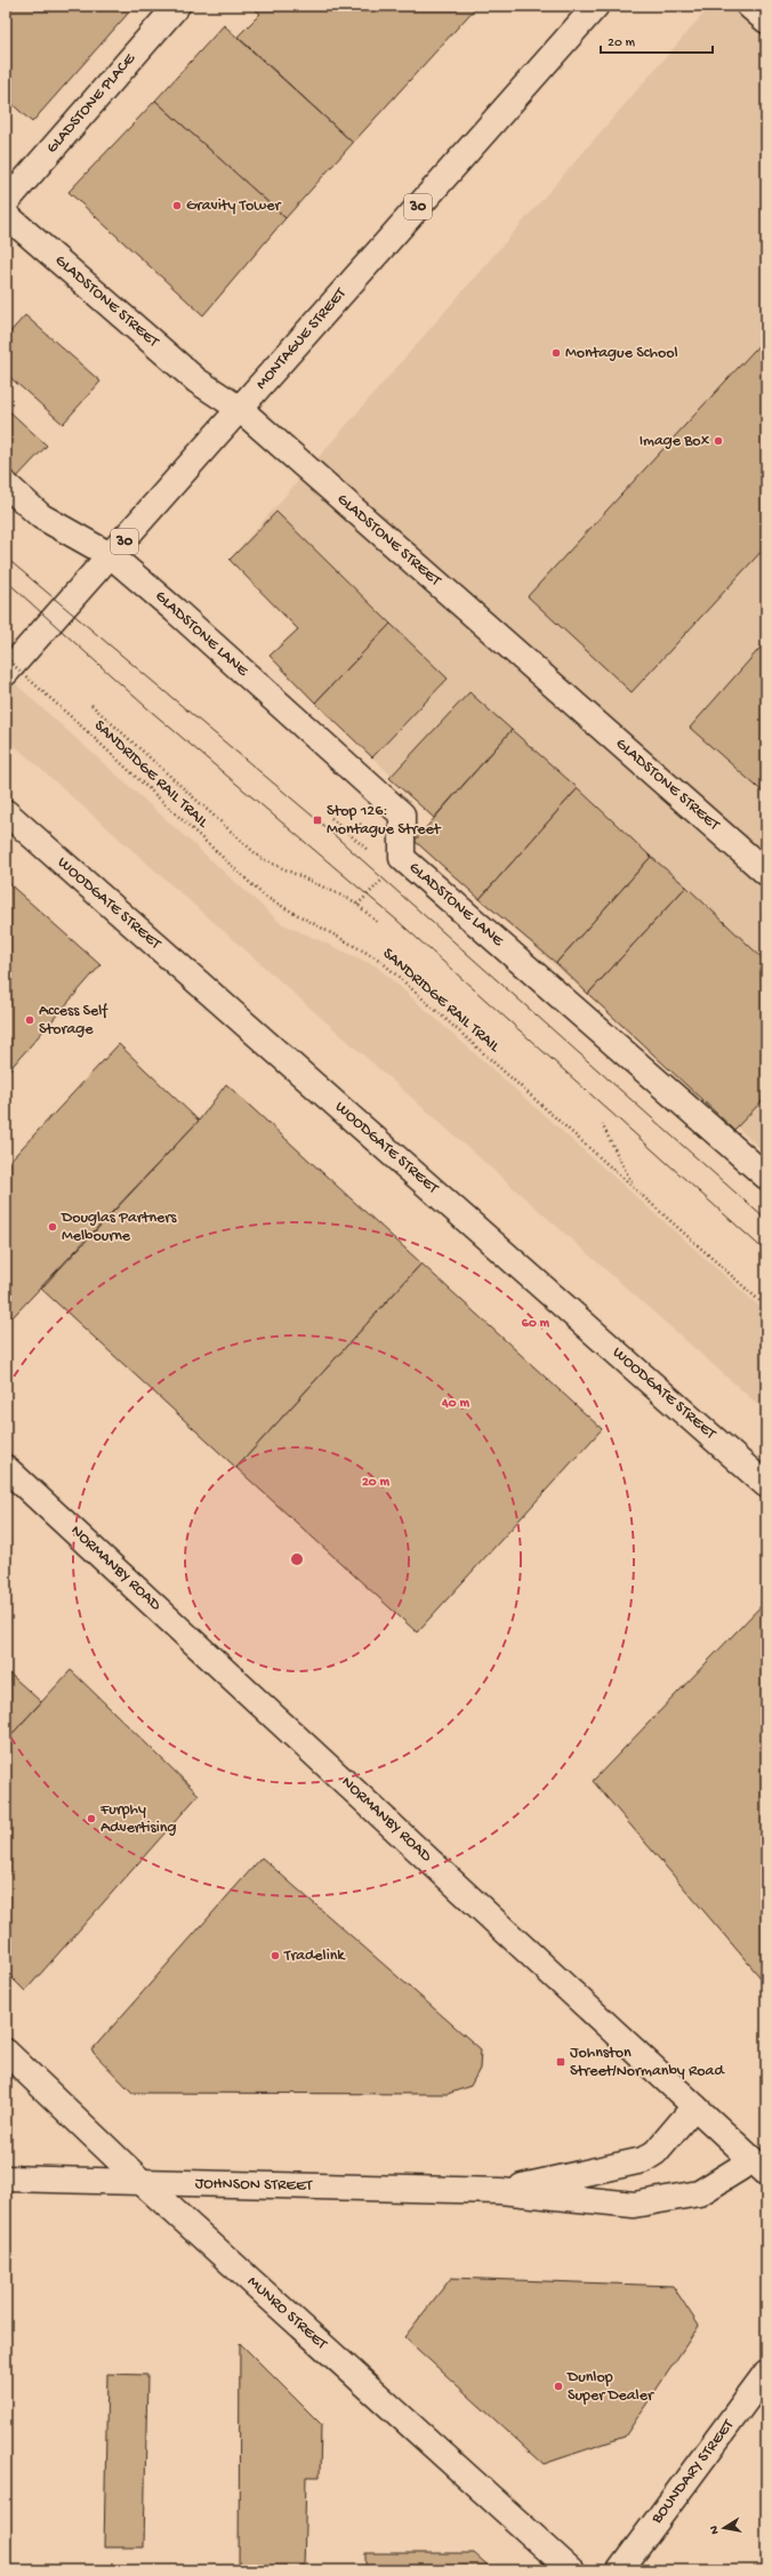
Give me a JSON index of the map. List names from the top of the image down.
{
  "streets": {
    "street": [
      "GLADSTONE PLACE",
      "30",
      "GLADSTONE STREET",
      "MONTAGUE STREET",
      "GLADSTONE LANE",
      "WOODGATE STREET",
      "NORMANBY ROAD",
      "JOHNSON STREET",
      "MUNRO STREET",
      "BOUNDARY STREET"
    ],
    "path": ["SANDRIDGE RAIL TRAIL"]
  },
  "crossings": [
    ["GLADSTONE STREET", "MONTAGUE STREET"],
    ["MONTAGUE STREET", "GLADSTONE LANE"],
    ["NORMANBY ROAD", "JOHNSON STREET"],
    ["JOHNSON STREET", "MUNRO STREET"]
  ],
  "places": {
    "other": [
      "Gravity Tower",
      "Montague School",
      "Image Box",
      "Access Self Storage",
      "Douglas Partners Melbourne",
      "Furphy Advertising",
      "Tradelink",
      "Dunlop Super Dealer"
    ],
    "transit": ["Stop 126: Montague Street", "Johnston Street/Normanby Road"]
  },
  "scale_bar": "20 m",
  "north": "left",
  "rings": ["60 m", "40 m", "20 m"]
}
